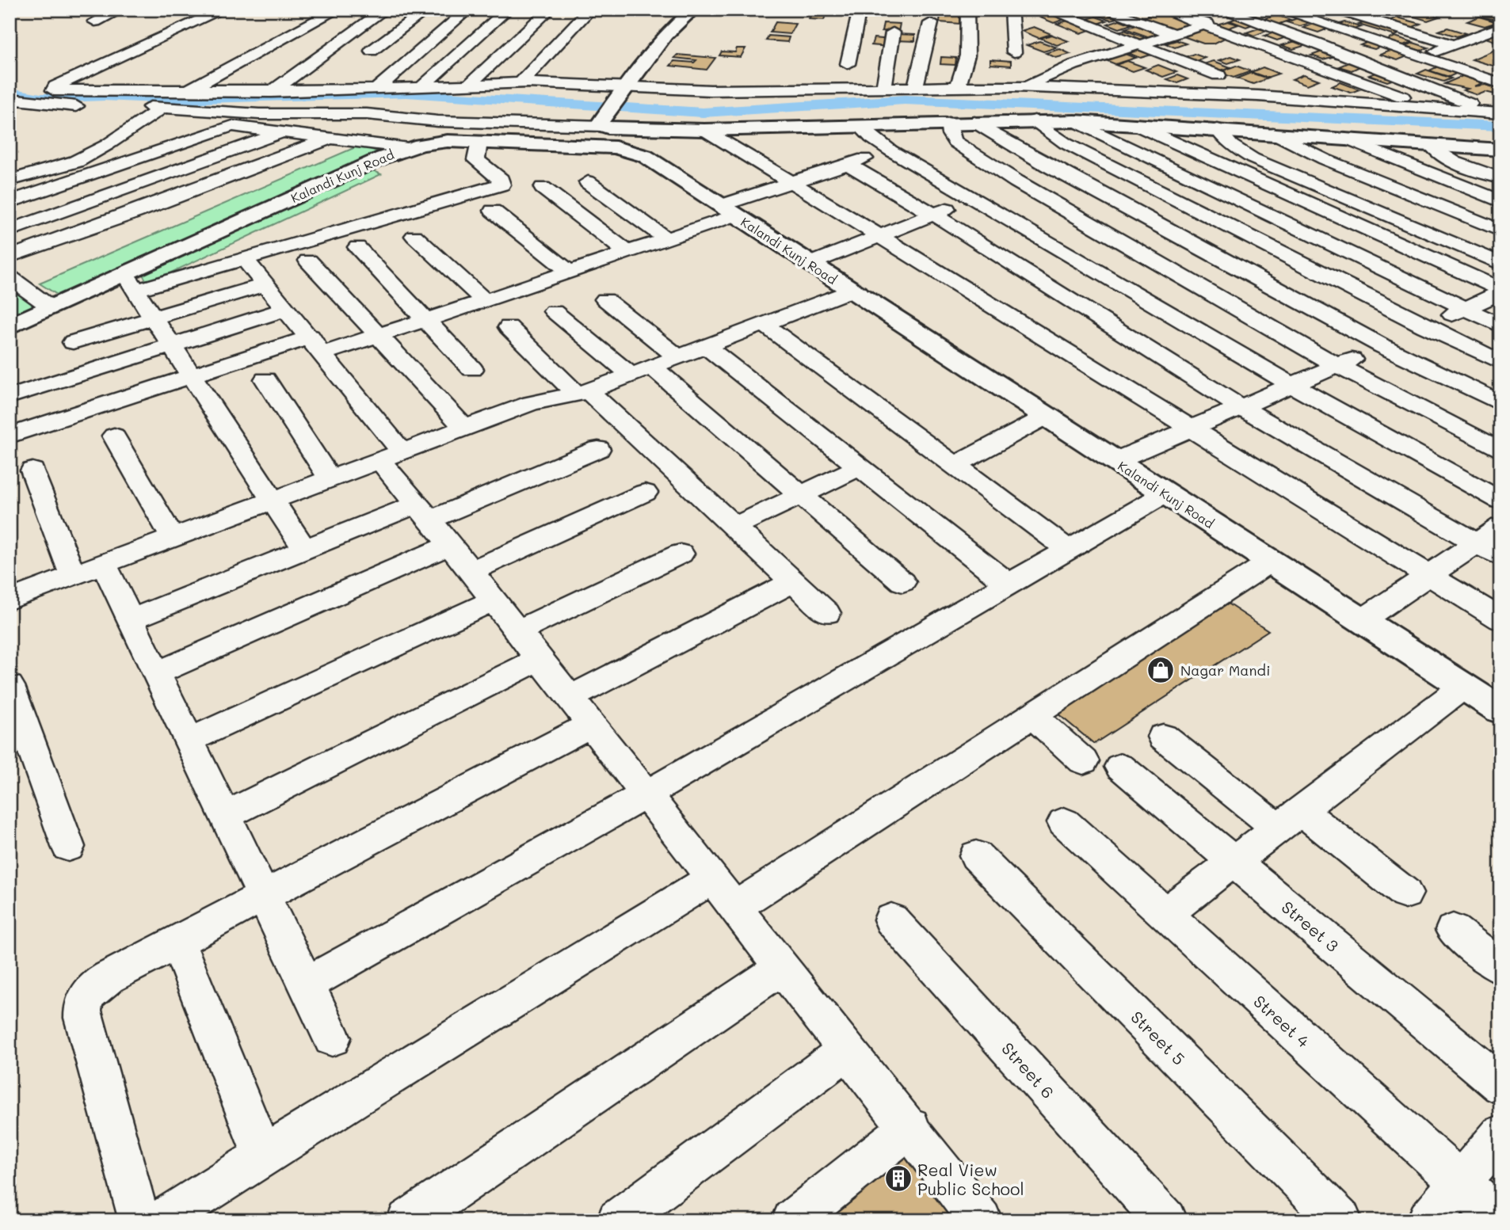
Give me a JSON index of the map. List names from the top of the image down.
{
  "streets": {
    "street": [
      "Kalandi Kunj Road",
      "Street 3",
      "Street 4",
      "Street 5",
      "Street 6"
    ]
  },
  "places": {
    "shop": ["Nagar Mandi"],
    "building": ["Real View Public School"]
  }
}
